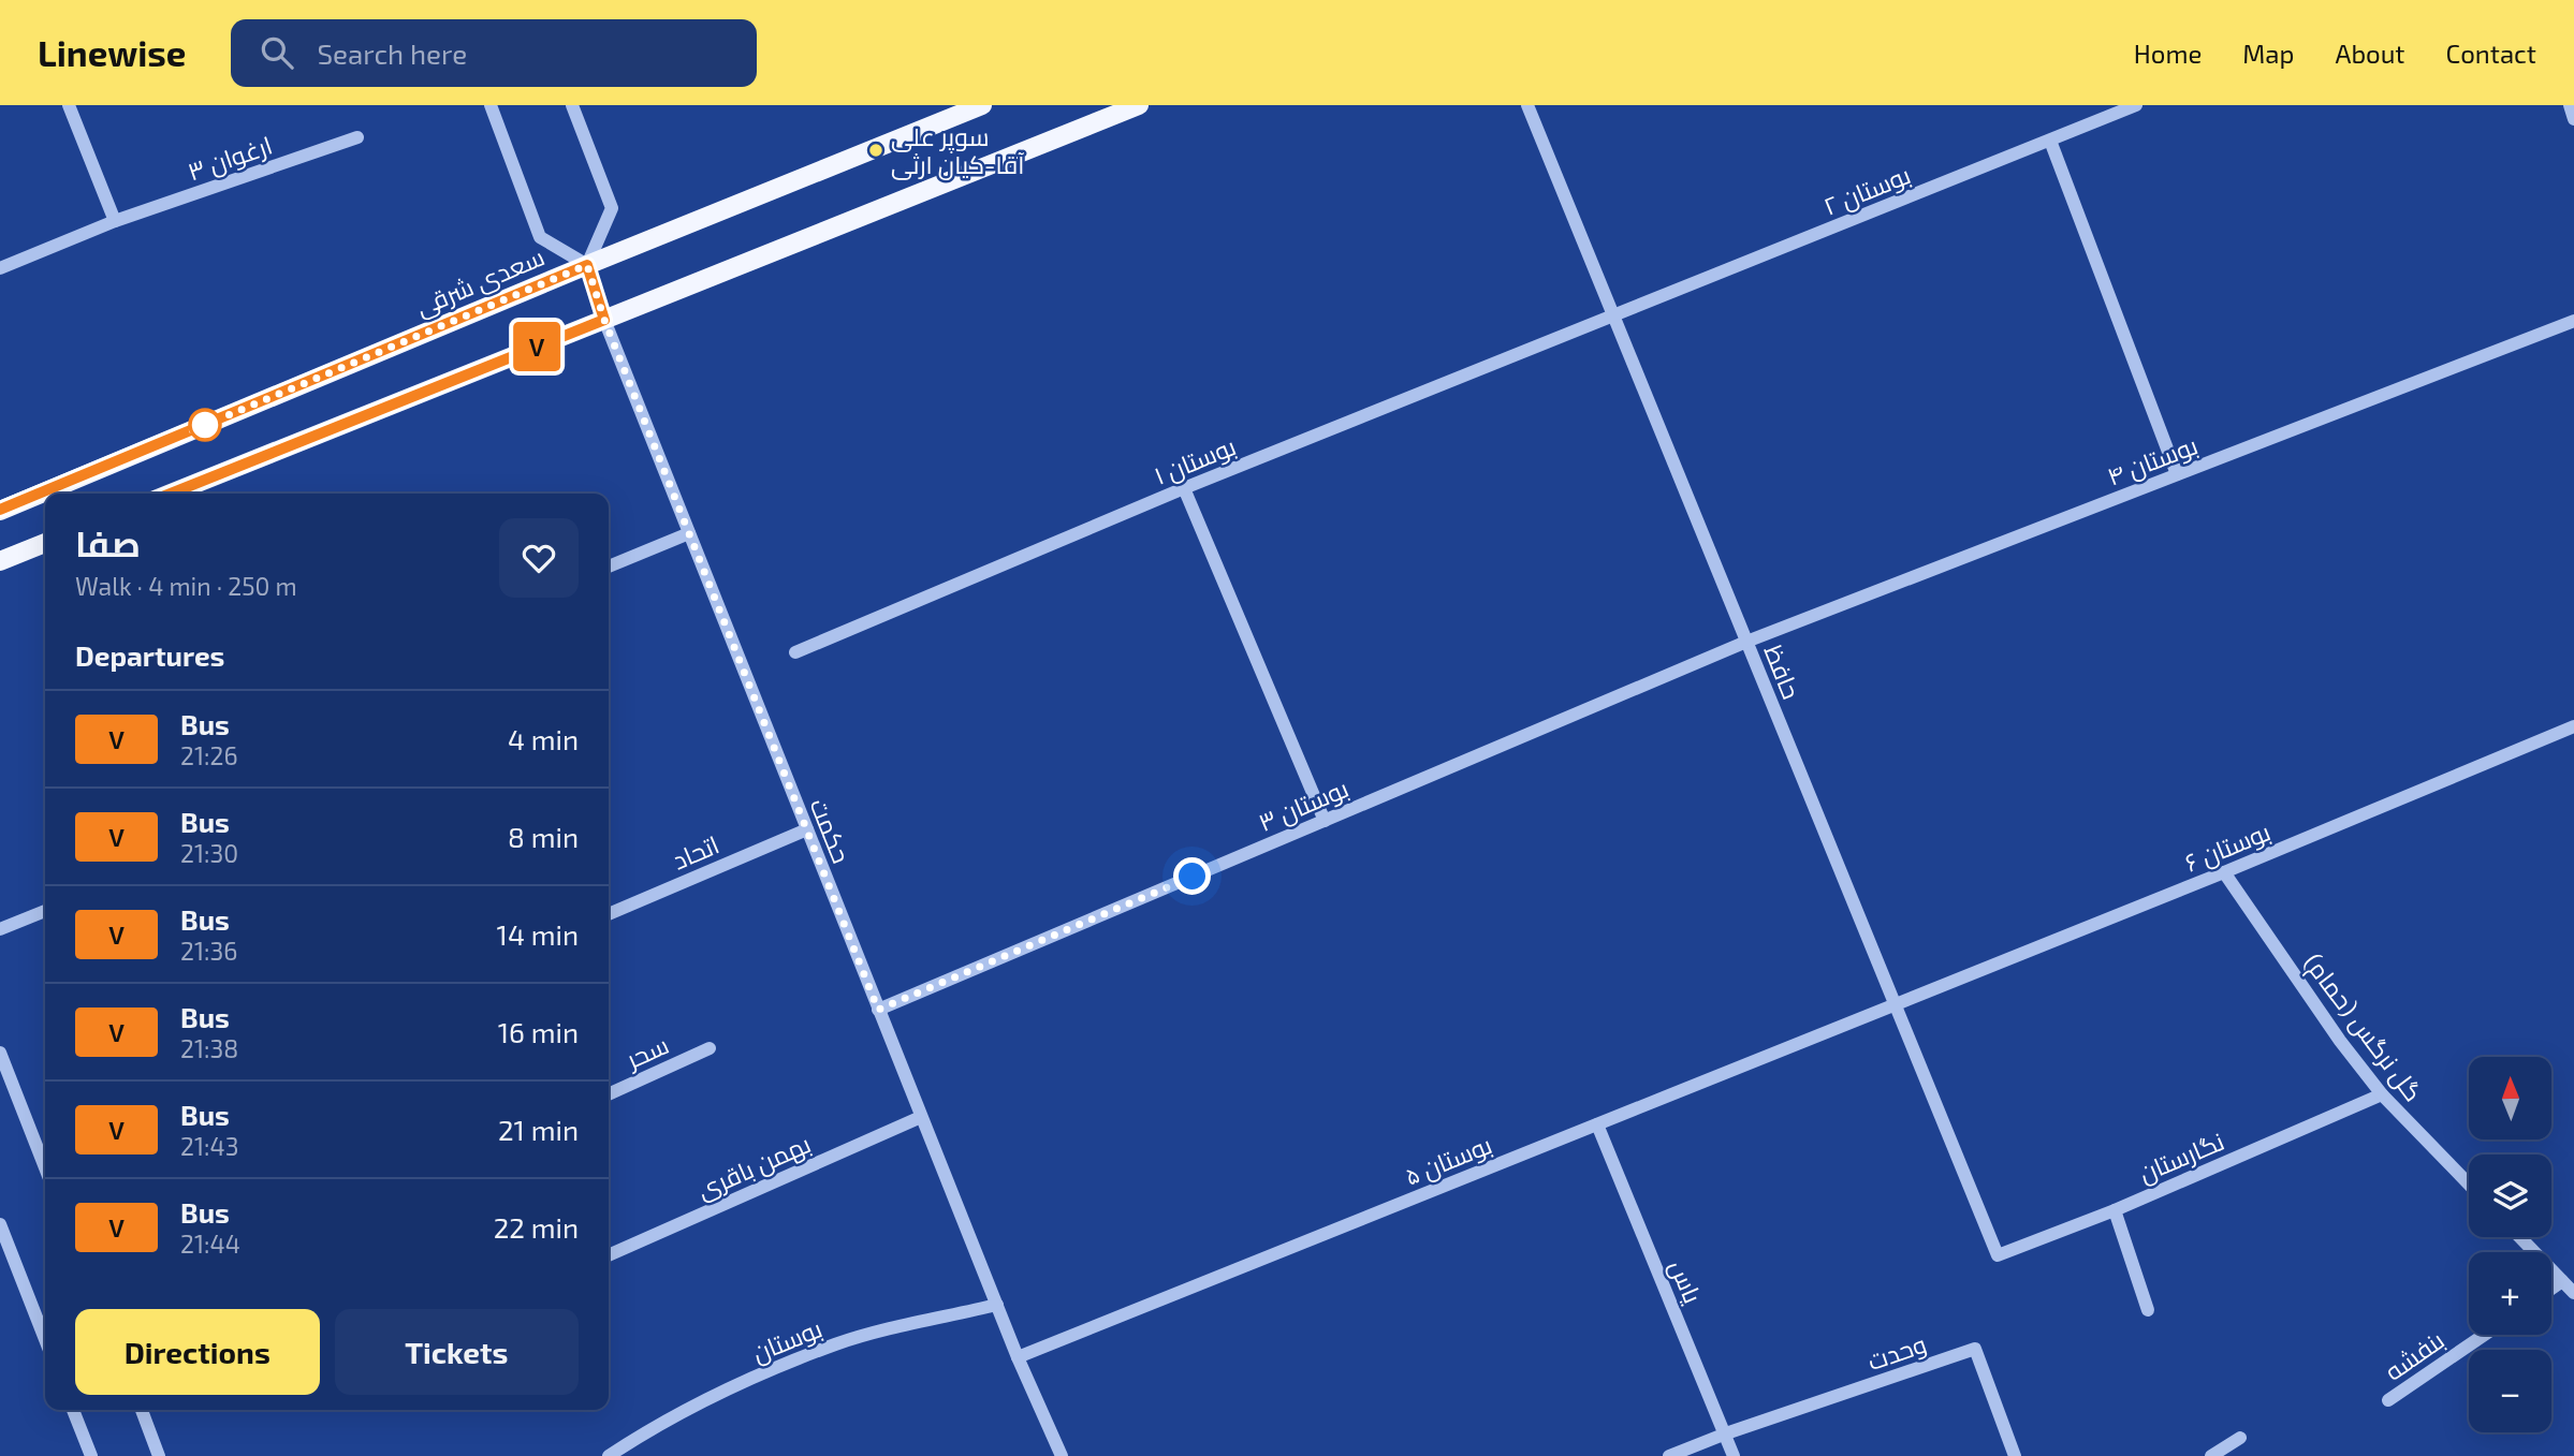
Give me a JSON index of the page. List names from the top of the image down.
{
  "streets": {
    "main road": ["سعدی شرقی"],
    "street": [
      "ارغوان ۳",
      "بوستان ۲",
      "بوستان ۱",
      "بوستان ۴",
      "حافظ",
      "بوستان ۳",
      "حکمت",
      "بوستان ۶",
      "اتحاد",
      "گل نرگس (حمام)",
      "سحر",
      "نگارستان",
      "بوستان ۵",
      "بهمن باقری",
      "یاس",
      "بوستان",
      "وحدت",
      "بنفشه"
    ]
  },
  "crossings": [
    ["بوستان ۲", "بوستان ۱"],
    ["بوستان ۲", "حافظ"],
    ["سعدی شرقی", "حکمت"],
    ["بوستان ۱", "حافظ"],
    ["بوستان ۴", "حافظ"],
    ["بوستان ۴", "بوستان ۳"],
    ["حافظ", "بوستان ۳"],
    ["حافظ", "بوستان ۶"],
    ["حافظ", "نگارستان"],
    ["حافظ", "بوستان ۵"],
    ["بوستان ۳", "حکمت"],
    ["حکمت", "اتحاد"],
    ["حکمت", "بوستان ۵"],
    ["حکمت", "بهمن باقری"],
    ["حکمت", "بوستان"],
    ["بوستان ۶", "گل نرگس (حمام)"],
    ["بوستان ۶", "بوستان ۵"],
    ["گل نرگس (حمام)", "نگارستان"],
    ["بوستان ۵", "یاس"],
    ["یاس", "وحدت"]
  ],
  "places": ["سوپر علی آقا-کیان ارثی"],
  "lines": ["bus line ۷"],
  "north": "top",
  "page": {
    "header": "Linewise",
    "search": "Search here",
    "nav": [
      "Home",
      "Map",
      "About",
      "Contact"
    ],
    "on_map": "۷",
    "heading": [
      ["صفا", "Walk · 4 min · 250 m"],
      "Departures"
    ],
    "list": [
      {
        "mark": "۷",
        "name": "Bus",
        "note": "21:26",
        "value": "4 min"
      },
      {
        "mark": "۷",
        "name": "Bus",
        "note": "21:30",
        "value": "8 min"
      },
      {
        "mark": "۷",
        "name": "Bus",
        "note": "21:36",
        "value": "14 min"
      },
      {
        "mark": "۷",
        "name": "Bus",
        "note": "21:38",
        "value": "16 min"
      },
      {
        "mark": "۷",
        "name": "Bus",
        "note": "21:43",
        "value": "21 min"
      },
      {
        "mark": "۷",
        "name": "Bus",
        "note": "21:44",
        "value": "22 min"
      }
    ],
    "map_buttons": ["+", "−"],
    "buttons": ["Directions", "Tickets"]
  }
}
